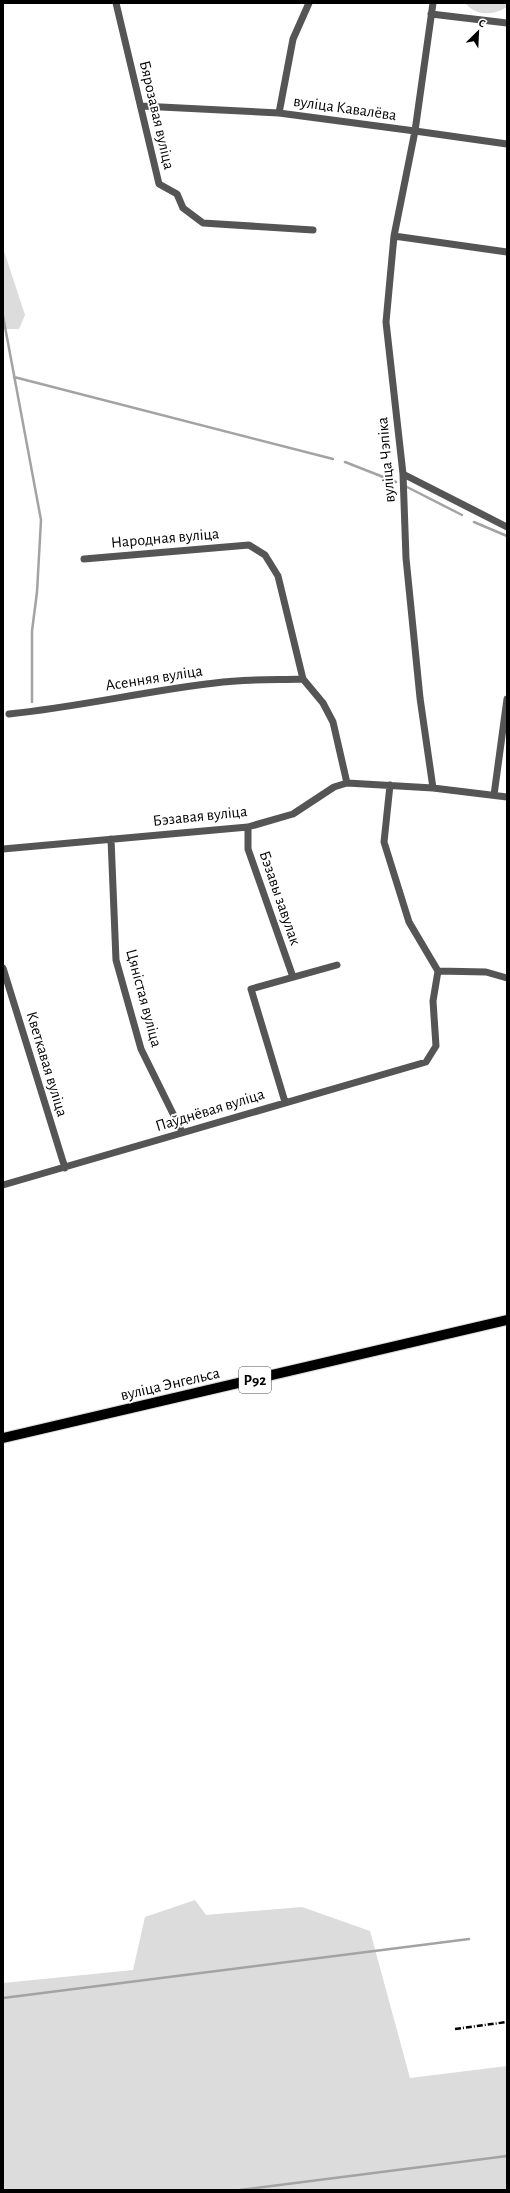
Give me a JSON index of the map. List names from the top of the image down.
{
  "streets": {
    "main road": ["Р92", "вуліца Энгельса"],
    "street": [
      "вуліца Кавалёва",
      "Бярозавая вуліца",
      "вуліца Чэпіка",
      "Народная вуліца",
      "Асенняя вуліца",
      "Бэзавая вуліца",
      "Бэзавы завулак",
      "Цяністая вуліца",
      "Кветкавая вуліца",
      "Паўднёвая вуліца"
    ]
  },
  "crossings": [
    ["вуліца Кавалёва", "Бярозавая вуліца"],
    ["вуліца Кавалёва", "вуліца Чэпіка"],
    ["вуліца Чэпіка", "Бэзавая вуліца"],
    ["Народная вуліца", "Асенняя вуліца"],
    ["Бэзавая вуліца", "Бэзавы завулак"],
    ["Бэзавая вуліца", "Цяністая вуліца"],
    ["Цяністая вуліца", "Паўднёвая вуліца"],
    ["Кветкавая вуліца", "Паўднёвая вуліца"]
  ],
  "north": "top right"
}
